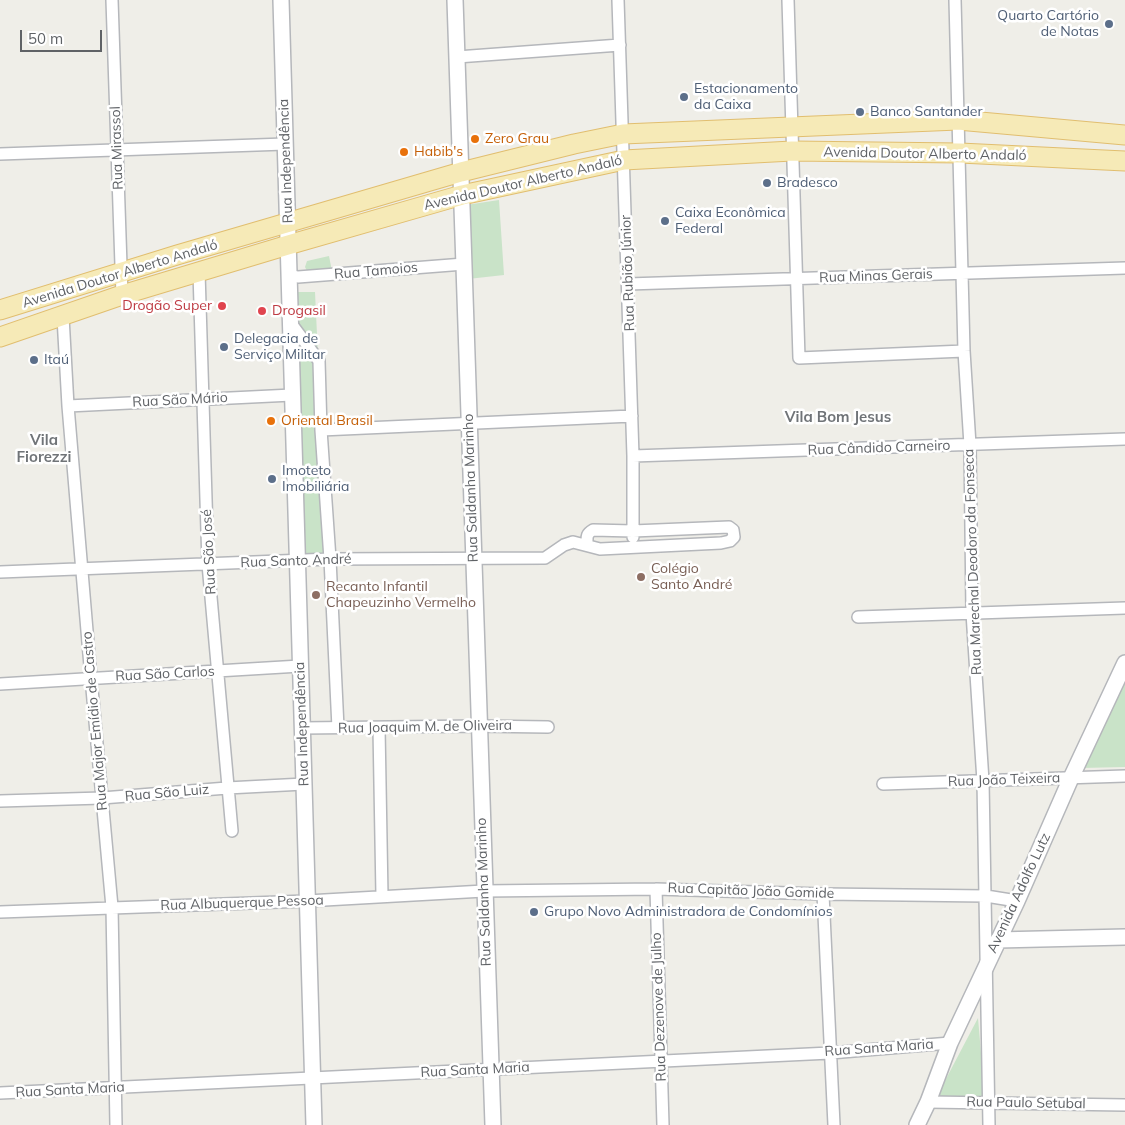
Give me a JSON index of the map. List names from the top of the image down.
{
  "streets": {
    "main road": ["Avenida Doutor Alberto Andaló"],
    "street": [
      "Rua Mirassol",
      "Rua Independência",
      "Rua Tamoios",
      "Rua Rubião Júnior",
      "Rua Minas Gerais",
      "Rua São Mário",
      "Rua Cândido Carneiro",
      "Rua Saldanha Marinho",
      "Rua São José",
      "Rua Santo André",
      "Rua Marechal Deodoro da Fonseca",
      "Rua São Carlos",
      "Rua Major Emídio de Castro",
      "Rua Joaquim M. de Oliveira",
      "Rua João Teixeira",
      "Rua São Luiz",
      "Rua Capitão João Gomide",
      "Avenida Adolfo Lutz",
      "Rua Albuquerque Pessoa",
      "Rua Dezenove de Julho",
      "Rua Santa Maria",
      "Rua Paulo Setubal"
    ]
  },
  "crossings": [
    ["Rua Mirassol", "Avenida Doutor Alberto Andaló"],
    ["Avenida Doutor Alberto Andaló", "Rua Independência"],
    ["Avenida Doutor Alberto Andaló", "Rua Rubião Júnior"],
    ["Avenida Doutor Alberto Andaló", "Rua Saldanha Marinho"],
    ["Avenida Doutor Alberto Andaló", "Rua São José"],
    ["Avenida Doutor Alberto Andaló", "Rua Marechal Deodoro da Fonseca"],
    ["Avenida Doutor Alberto Andaló", "Rua Major Emídio de Castro"],
    ["Rua Independência", "Rua Tamoios"],
    ["Rua Independência", "Rua São Mário"],
    ["Rua Independência", "Rua Santo André"],
    ["Rua Independência", "Rua São Carlos"],
    ["Rua Independência", "Rua Joaquim M. de Oliveira"],
    ["Rua Independência", "Rua São Luiz"],
    ["Rua Independência", "Rua Albuquerque Pessoa"],
    ["Rua Independência", "Rua Santa Maria"],
    ["Rua Tamoios", "Rua Saldanha Marinho"],
    ["Rua Rubião Júnior", "Rua Minas Gerais"],
    ["Rua Rubião Júnior", "Rua Cândido Carneiro"],
    ["Rua Rubião Júnior", "Rua Santo André"],
    ["Rua Minas Gerais", "Rua Marechal Deodoro da Fonseca"],
    ["Rua São Mário", "Rua São José"],
    ["Rua São Mário", "Rua Major Emídio de Castro"],
    ["Rua Cândido Carneiro", "Rua Marechal Deodoro da Fonseca"],
    ["Rua Saldanha Marinho", "Rua Santo André"],
    ["Rua Saldanha Marinho", "Rua Joaquim M. de Oliveira"],
    ["Rua Saldanha Marinho", "Rua Capitão João Gomide"],
    ["Rua Saldanha Marinho", "Rua Albuquerque Pessoa"],
    ["Rua Saldanha Marinho", "Rua Santa Maria"],
    ["Rua São José", "Rua Santo André"],
    ["Rua São José", "Rua São Carlos"],
    ["Rua São José", "Rua São Luiz"],
    ["Rua Santo André", "Rua Major Emídio de Castro"],
    ["Rua Marechal Deodoro da Fonseca", "Rua João Teixeira"],
    ["Rua Marechal Deodoro da Fonseca", "Rua Capitão João Gomide"],
    ["Rua Marechal Deodoro da Fonseca", "Avenida Adolfo Lutz"],
    ["Rua Marechal Deodoro da Fonseca", "Rua Paulo Setubal"],
    ["Rua São Carlos", "Rua Major Emídio de Castro"],
    ["Rua Major Emídio de Castro", "Rua São Luiz"],
    ["Rua Major Emídio de Castro", "Rua Albuquerque Pessoa"],
    ["Rua Major Emídio de Castro", "Rua Santa Maria"],
    ["Rua João Teixeira", "Avenida Adolfo Lutz"],
    ["Rua Capitão João Gomide", "Avenida Adolfo Lutz"],
    ["Rua Capitão João Gomide", "Rua Albuquerque Pessoa"],
    ["Rua Capitão João Gomide", "Rua Dezenove de Julho"],
    ["Avenida Adolfo Lutz", "Rua Santa Maria"],
    ["Avenida Adolfo Lutz", "Rua Paulo Setubal"],
    ["Rua Dezenove de Julho", "Rua Santa Maria"]
  ],
  "districts": ["Vila Bom Jesus", "Vila Fiorezzi"],
  "places": [
    "Quarto Cartório de Notas",
    "Estacionamento da Caixa",
    "Banco Santander",
    "Zero Grau",
    "Habib's",
    "Bradesco",
    "Caixa Econômica Federal",
    "Drogão Super",
    "Drogasil",
    "Delegacia de Serviço Militar",
    "Itaú",
    "Oriental Brasil",
    "Imoteto Imobiliária",
    "Colégio Santo André",
    "Recanto Infantil Chapeuzinho Vermelho",
    "Grupo Novo Administradora de Condomínios"
  ],
  "scale_bar": "50 m"
}
